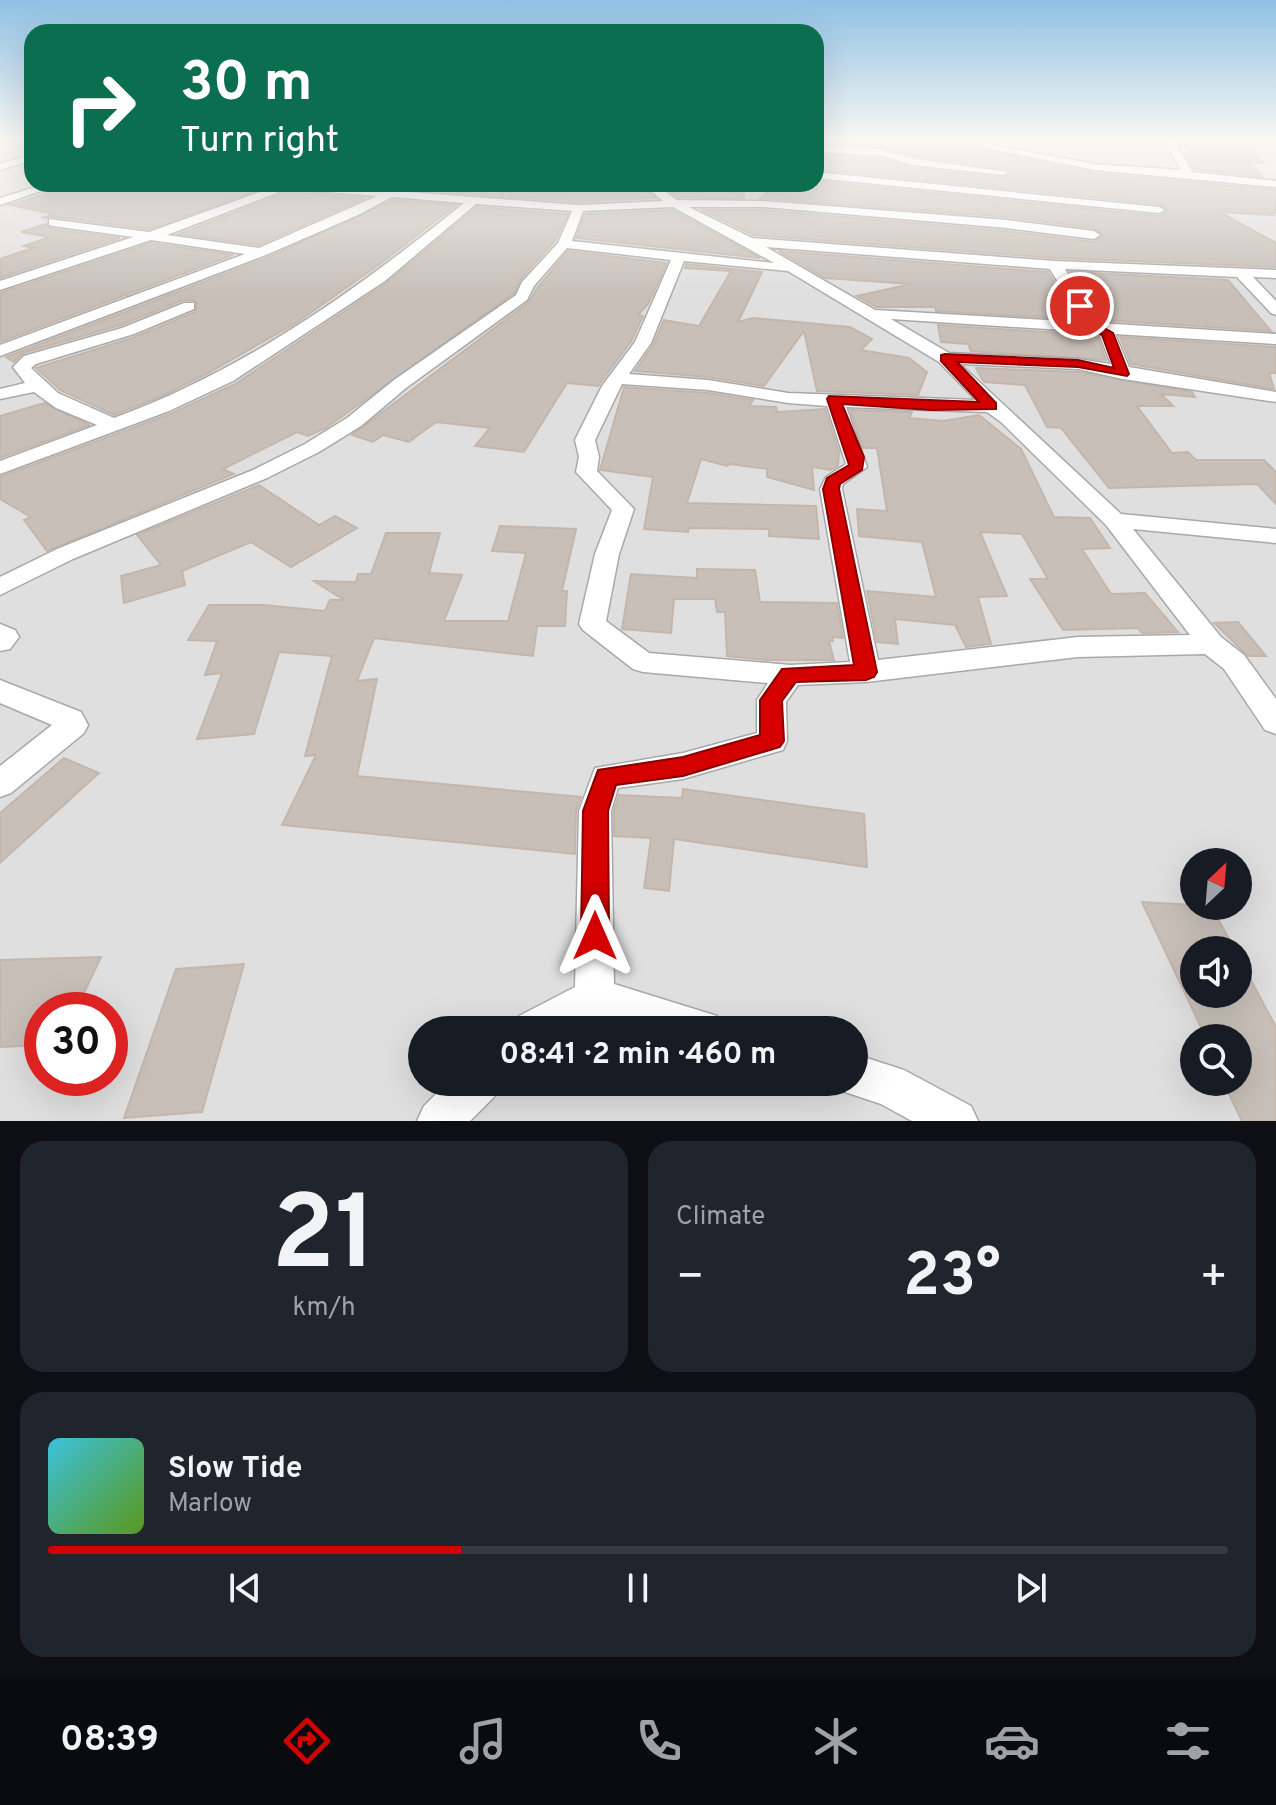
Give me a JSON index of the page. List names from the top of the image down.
{
  "north": "top right",
  "page": {
    "turn": ["30 m", "Turn right"],
    "limit": "30",
    "trip": "08:41 · 2 min · 460 m",
    "tile": [
      ["21", "km/h"],
      "Climate"
    ],
    "heat": ["−", "23°", "+"],
    "song": ["Slow Tide", "Marlow"],
    "tabs": "08:39"
  }
}
